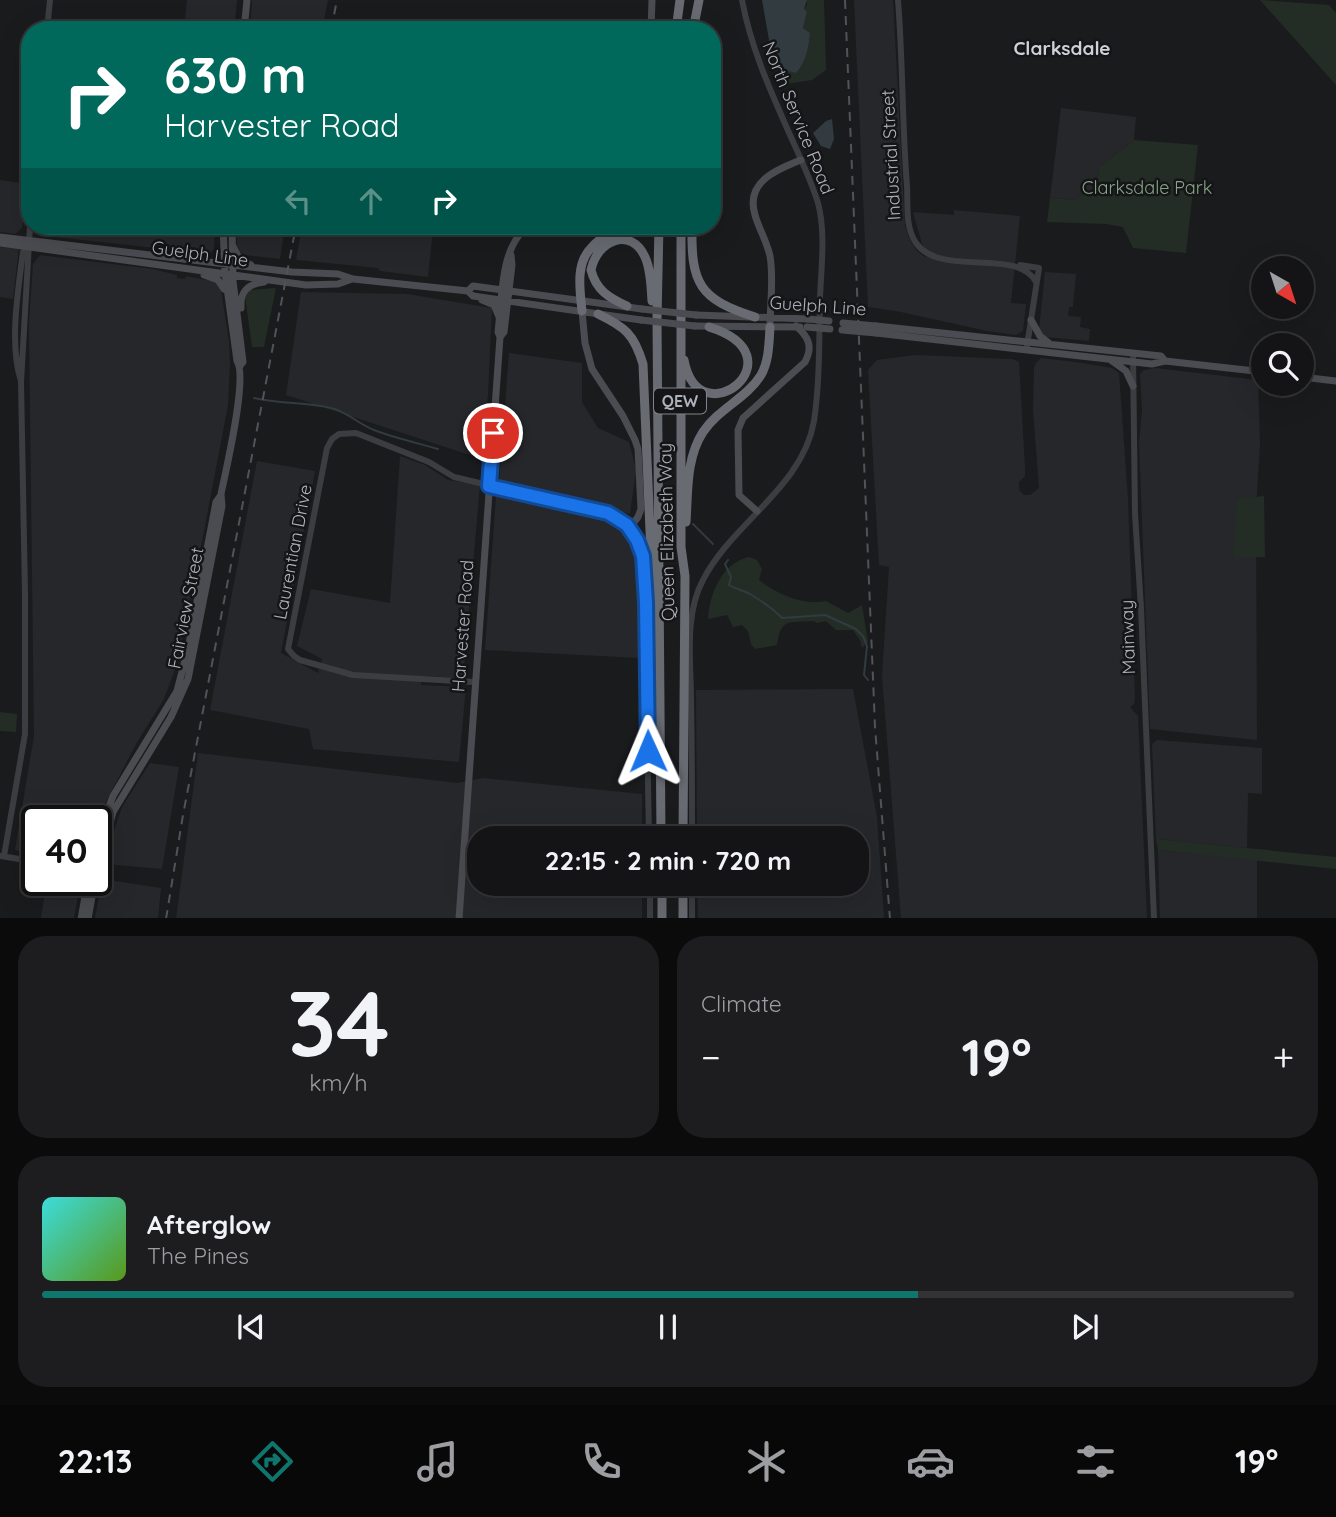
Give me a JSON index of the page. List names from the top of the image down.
{
  "streets": {
    "highway": ["QEW", "Queen Elizabeth Way"],
    "main road": ["Guelph Line", "Fairview Street", "Harvester Road"],
    "street": [
      "North Service Road",
      "Industrial Street",
      "Laurentian Drive",
      "Mainway"
    ]
  },
  "crossings": [
    ["Guelph Line", "Fairview Street"],
    ["Guelph Line", "Harvester Road"],
    ["Guelph Line", "Mainway"],
    ["Laurentian Drive", "Harvester Road"]
  ],
  "districts": ["Clarksdale"],
  "parks": ["Clarksdale Park"],
  "north": "bottom right",
  "page": {
    "turn": ["630 m", "Harvester Road"],
    "limit": "40",
    "trip": "22:15 · 2 min · 720 m",
    "tile": [
      ["34", "km/h"],
      "Climate"
    ],
    "heat": ["−", "19°", "+"],
    "song": ["Afterglow", "The Pines"],
    "tabs": ["22:13", "19°"]
  }
}
